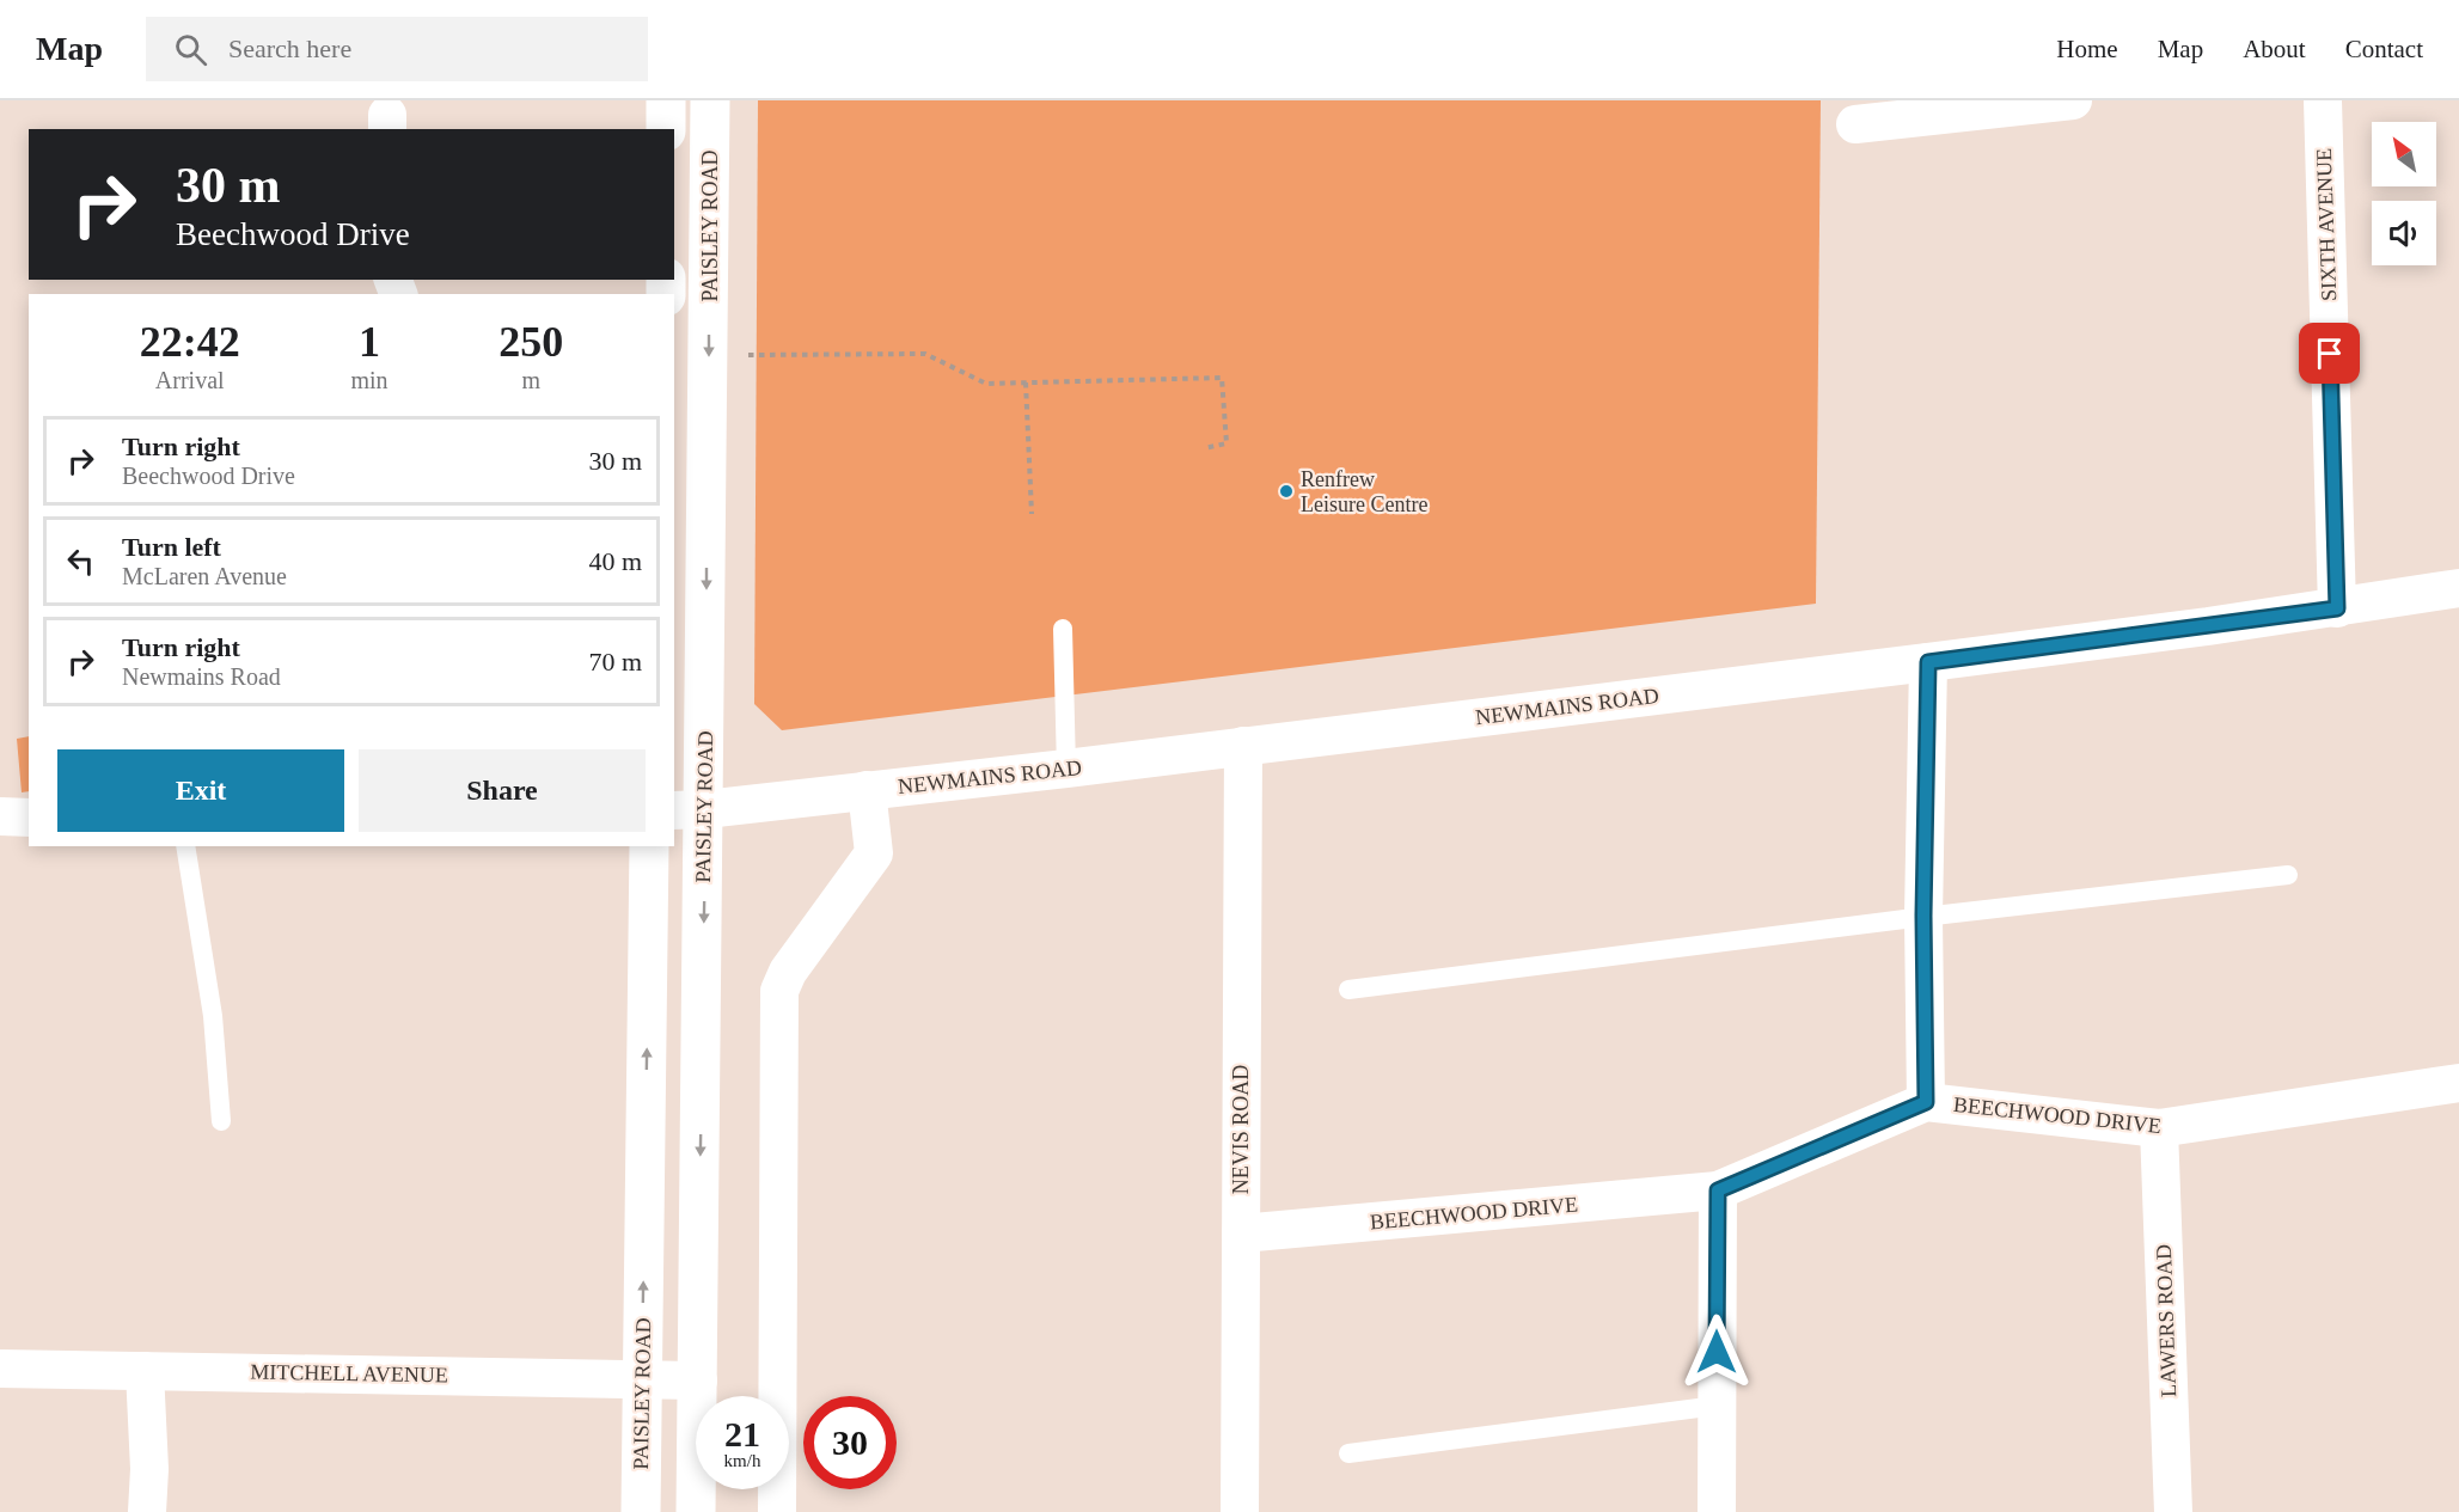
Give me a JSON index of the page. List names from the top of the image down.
{
  "streets": {
    "main road": ["PAISLEY ROAD"],
    "street": [
      "SIXTH AVENUE",
      "NEWMAINS ROAD",
      "BEECHWOOD DRIVE",
      "NEVIS ROAD",
      "LAWERS ROAD",
      "MITCHELL AVENUE"
    ]
  },
  "crossings": [
    ["SIXTH AVENUE", "NEWMAINS ROAD"],
    ["PAISLEY ROAD", "NEWMAINS ROAD"],
    ["PAISLEY ROAD", "MITCHELL AVENUE"],
    ["NEWMAINS ROAD", "NEVIS ROAD"],
    ["BEECHWOOD DRIVE", "NEVIS ROAD"],
    ["BEECHWOOD DRIVE", "LAWERS ROAD"]
  ],
  "places": ["Renfrew Leisure Centre"],
  "north": "top left",
  "page": {
    "header": "Map",
    "search": "Search here",
    "nav": [
      "Home",
      "Map",
      "About",
      "Contact"
    ],
    "turn": ["30 m", "Beechwood Drive"],
    "eta": [
      "22:42",
      "Arrival",
      "1",
      "min",
      "250",
      "m"
    ],
    "list": [
      {
        "name": "Turn right",
        "note": "Beechwood Drive",
        "value": "30 m"
      },
      {
        "name": "Turn left",
        "note": "McLaren Avenue",
        "value": "40 m"
      },
      {
        "name": "Turn right",
        "note": "Newmains Road",
        "value": "70 m"
      }
    ],
    "buttons": ["Exit", "Share"],
    "speed": "21 km/h",
    "limit": "30"
  }
}
